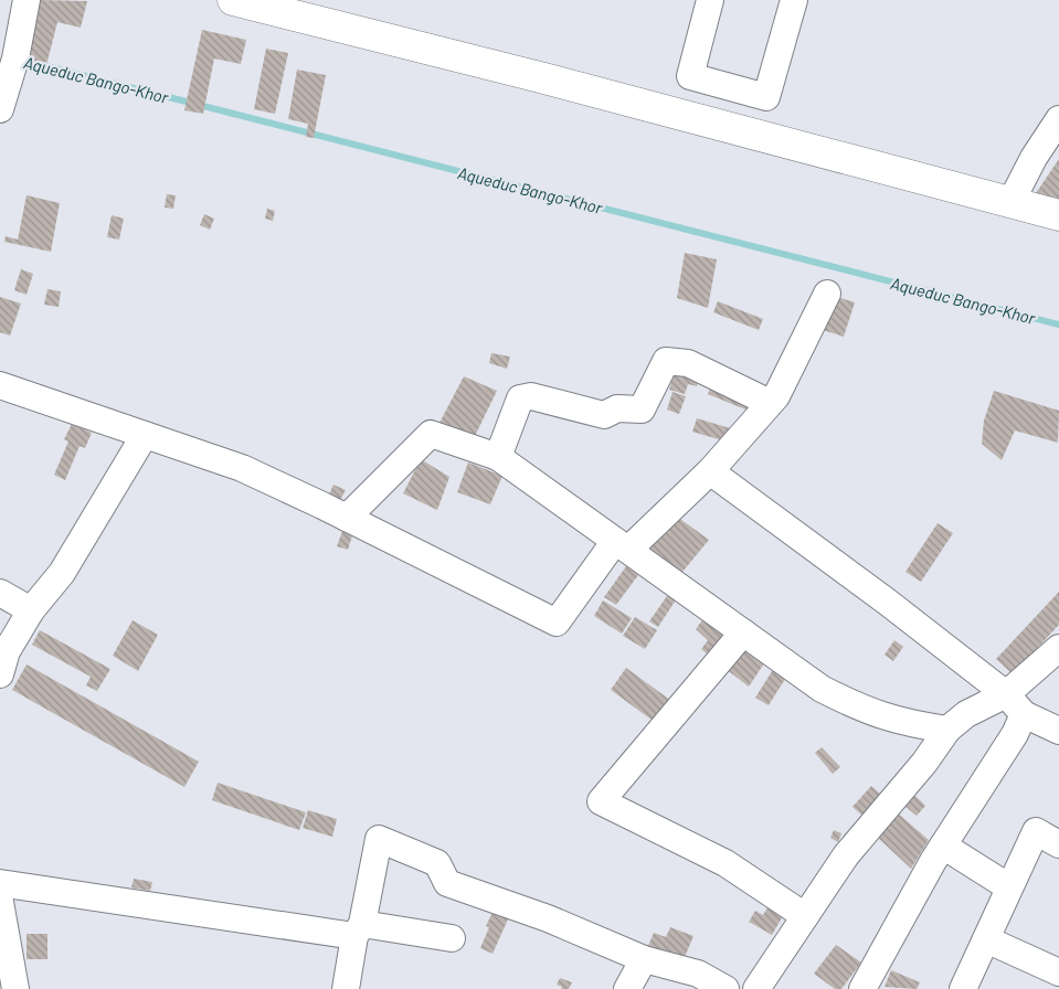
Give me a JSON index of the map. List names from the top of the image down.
{
  "water": ["Aqueduc Bango-Khor"]
}
